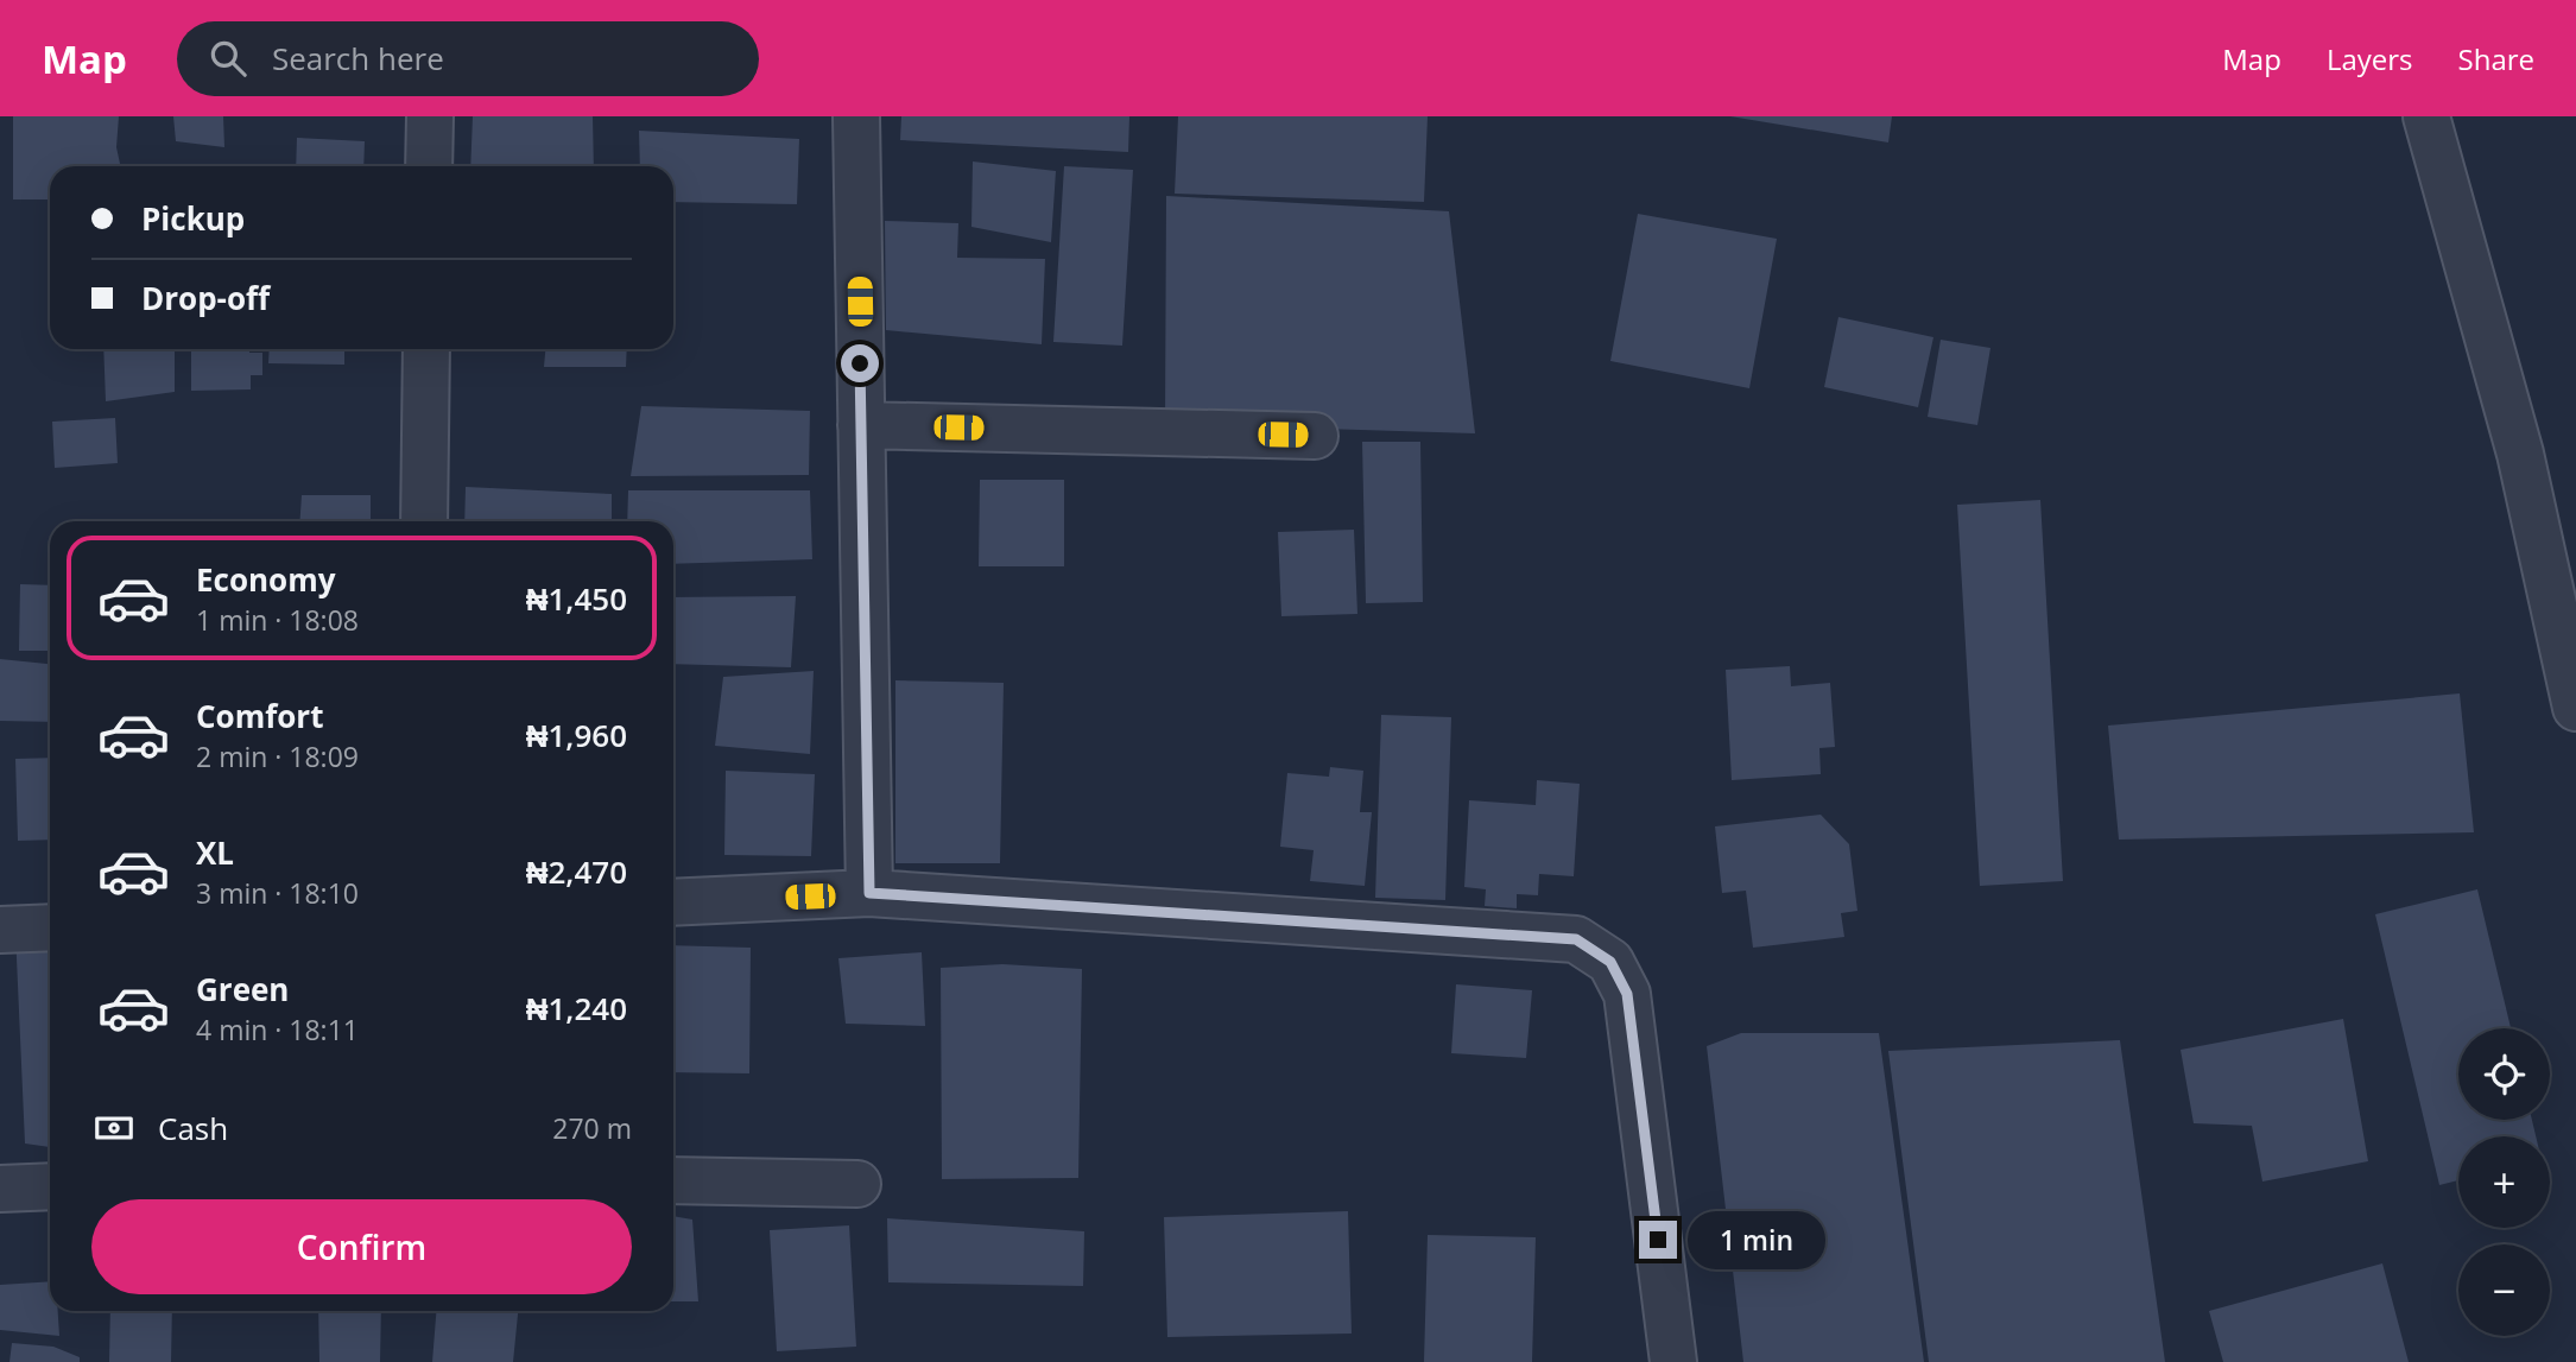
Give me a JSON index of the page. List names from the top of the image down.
{
  "page": {
    "header": "Map",
    "search": "Search here",
    "nav": ["Map", "Layers", "Share"],
    "banner": ["Pickup", "Drop-off"],
    "list": [
      {
        "name": "Economy",
        "note": "1 min · 18:08",
        "value": "₦1,450"
      },
      {
        "name": "Comfort",
        "note": "2 min · 18:09",
        "value": "₦1,960"
      },
      {
        "name": "XL",
        "note": "3 min · 18:10",
        "value": "₦2,470"
      },
      {
        "name": "Green",
        "note": "4 min · 18:11",
        "value": "₦1,240"
      }
    ],
    "map_buttons": ["+", "−"],
    "pay": ["Cash", "270 m"],
    "buttons": "Confirm",
    "bubble": "1 min"
  }
}
